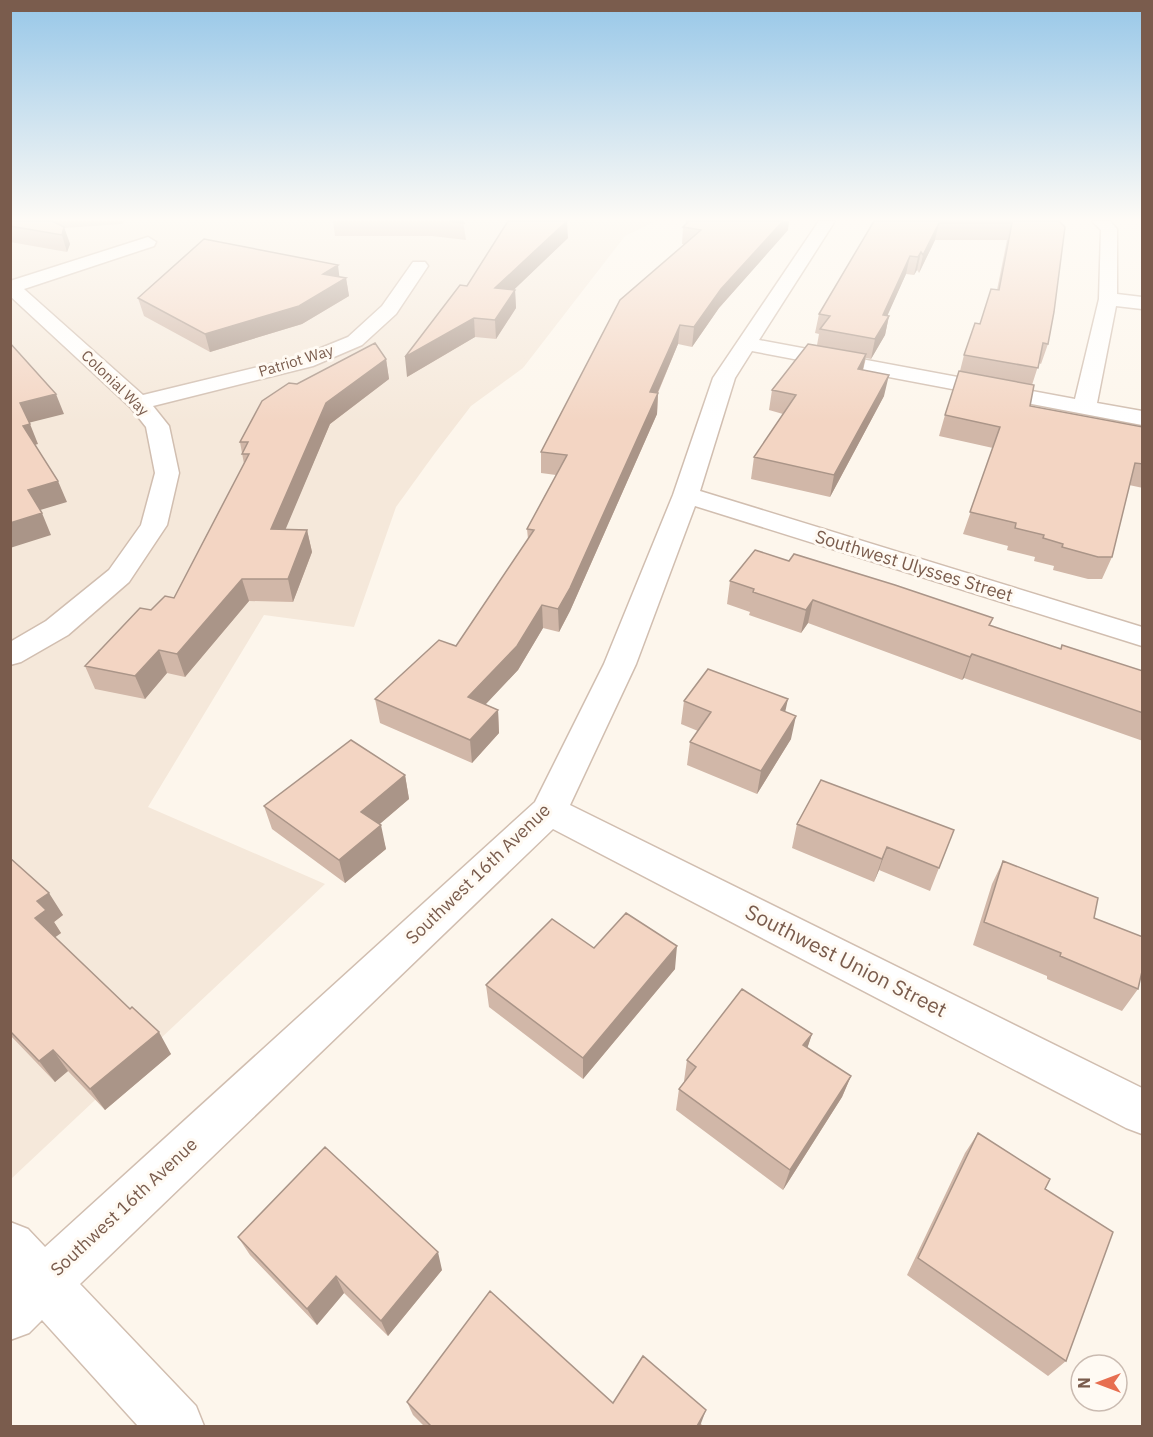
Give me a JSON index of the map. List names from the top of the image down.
{
  "streets": {
    "street": [
      "Patriot Way",
      "Colonial Way",
      "Southwest Ulysses Street",
      "Southwest 16th Avenue",
      "Southwest Union Street"
    ]
  },
  "crossings": [
    ["Patriot Way", "Colonial Way"],
    ["Southwest Ulysses Street", "Southwest 16th Avenue"],
    ["Southwest 16th Avenue", "Southwest Union Street"]
  ],
  "north": "left"
}
